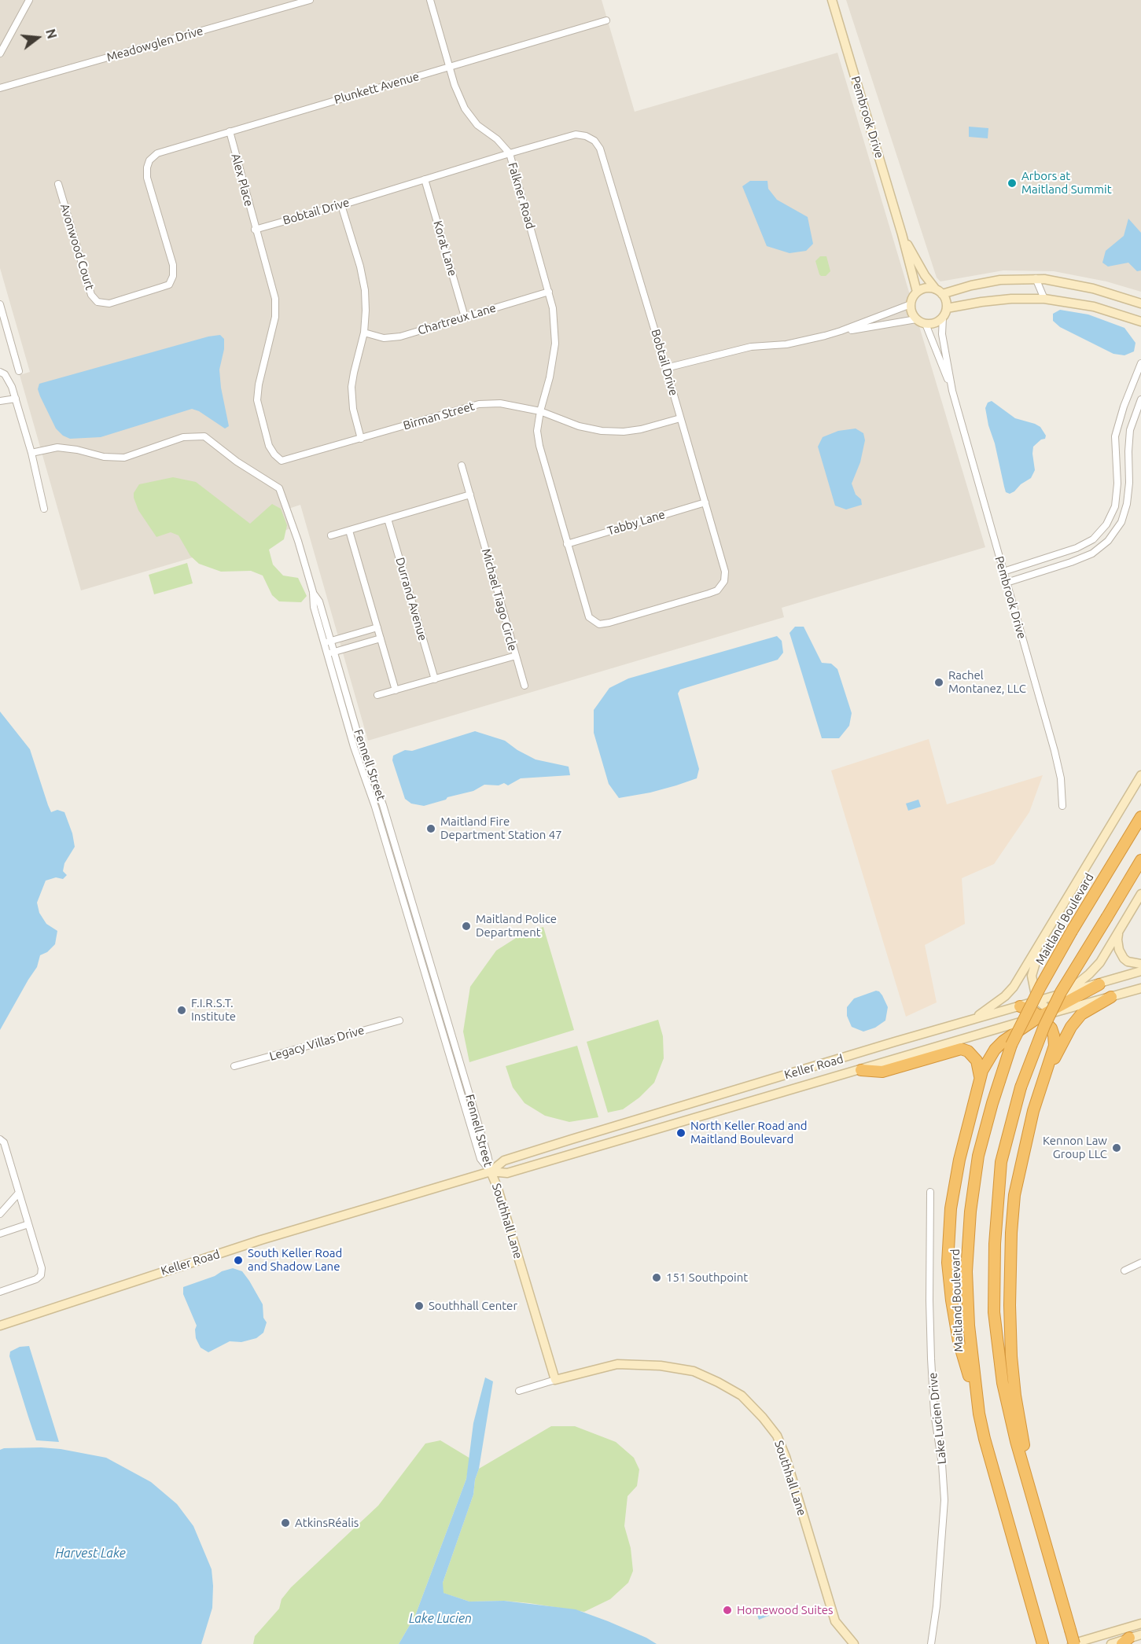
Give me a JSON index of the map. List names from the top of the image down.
{
  "streets": {
    "highway": ["Maitland Boulevard"],
    "street": [
      "Meadowglen Drive",
      "Plunkett Avenue",
      "Pembrook Drive",
      "Alex Place",
      "Falkner Road",
      "Bobtail Drive",
      "Avonwood Court",
      "Korat Lane",
      "Chartreux Lane",
      "Birman Street",
      "Tabby Lane",
      "Durrand Avenue",
      "Michael Tiago Circle",
      "Fennell Street",
      "Legacy Villas Drive",
      "Keller Road",
      "Southhall Lane",
      "Lake Lucien Drive"
    ]
  },
  "crossings": [
    ["Plunkett Avenue", "Alex Place"],
    ["Plunkett Avenue", "Falkner Road"],
    ["Plunkett Avenue", "Avonwood Court"],
    ["Alex Place", "Bobtail Drive"],
    ["Alex Place", "Birman Street"],
    ["Falkner Road", "Bobtail Drive"],
    ["Falkner Road", "Chartreux Lane"],
    ["Falkner Road", "Birman Street"],
    ["Bobtail Drive", "Korat Lane"],
    ["Bobtail Drive", "Birman Street"],
    ["Bobtail Drive", "Tabby Lane"],
    ["Korat Lane", "Chartreux Lane"],
    ["Durrand Avenue", "Michael Tiago Circle"],
    ["Fennell Street", "Keller Road"],
    ["Fennell Street", "Southhall Lane"],
    ["Keller Road", "Southhall Lane"]
  ],
  "water": ["Harvest Lake", "Lake Lucien"],
  "places": [
    "Arbors at Maitland Summit",
    "Rachel Montanez, LLC",
    "Maitland Fire Department Station 47",
    "Maitland Police Department",
    "F.I.R.S.T. Institute",
    "North Keller Road and Maitland Boulevard",
    "Kennon Law Group LLC",
    "South Keller Road and Shadow Lane",
    "151 Southpoint",
    "Southhall Center",
    "AtkinsRéalis",
    "Homewood Suites"
  ],
  "north": "right"
}
